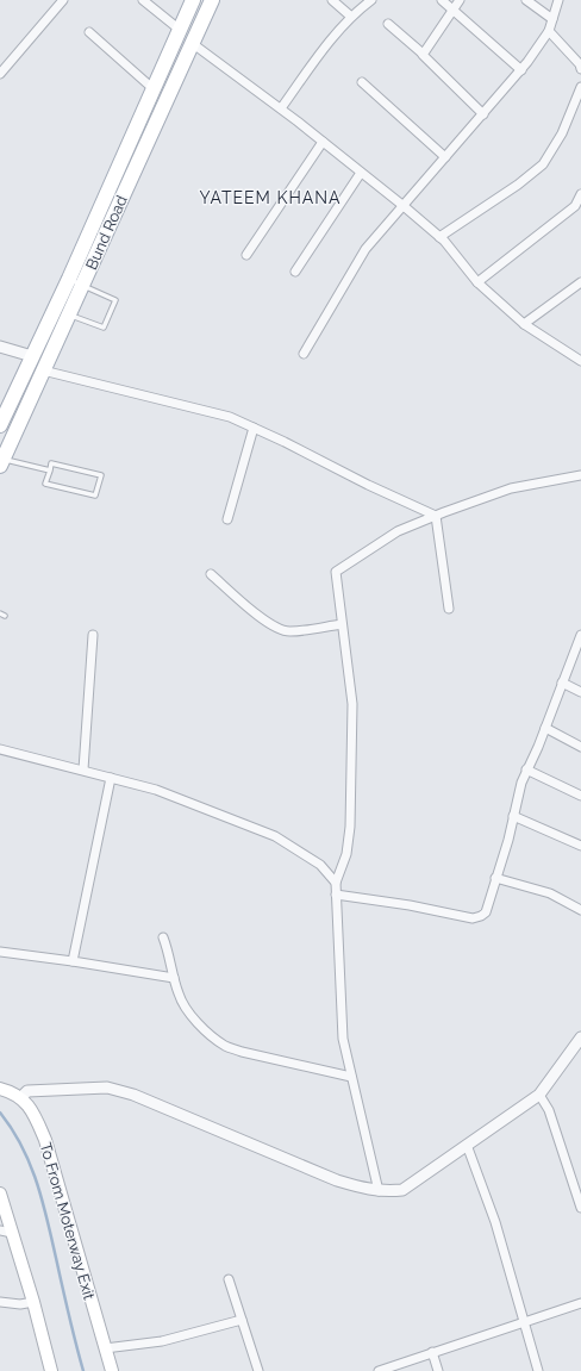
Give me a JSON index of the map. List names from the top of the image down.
{
  "streets": {
    "main road": ["Bund Road", "To From Moterway Exit"]
  },
  "districts": ["YATEEM KHANA"]
}
